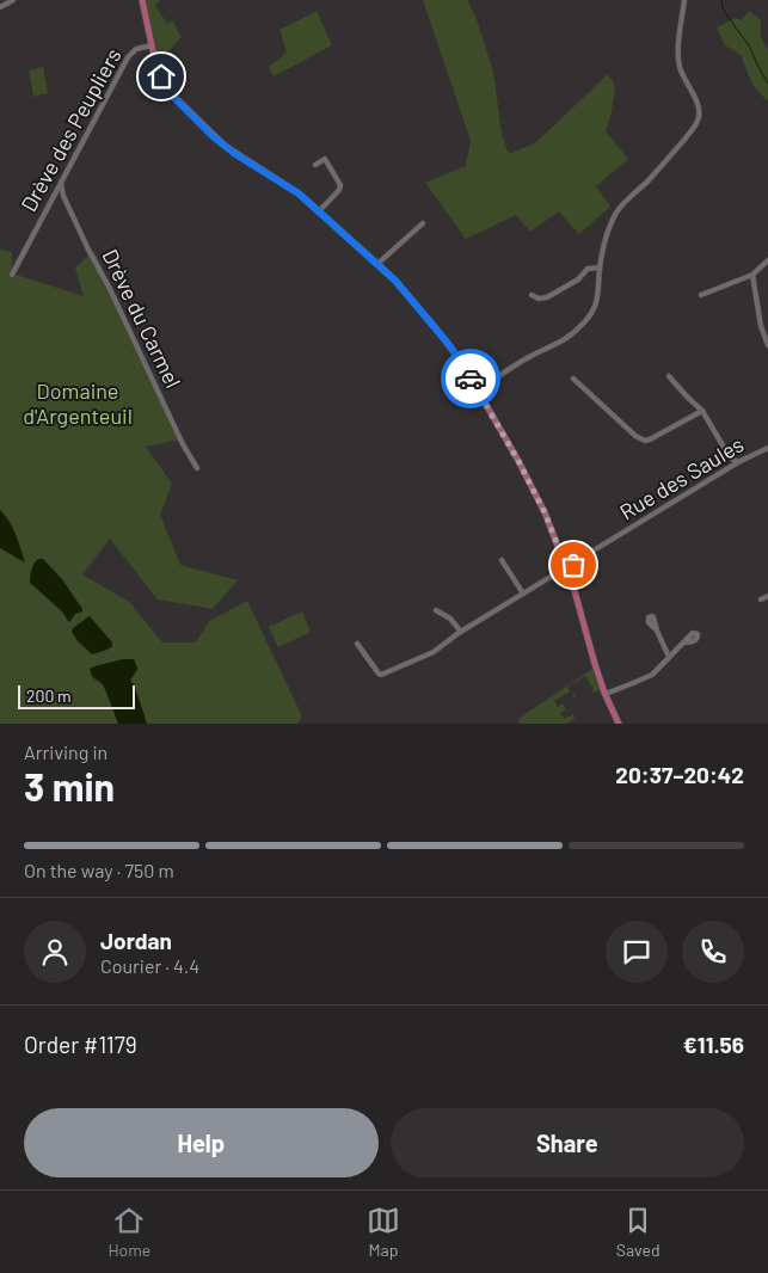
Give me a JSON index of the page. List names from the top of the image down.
{
  "streets": {
    "street": ["Drève des Peupliers", "Drève du Carmel", "Rue des Saules"]
  },
  "crossings": [
    ["Drève des Peupliers", "Drève du Carmel"]
  ],
  "parks": ["Domaine d'Argenteuil"],
  "scale_bar": "200 m",
  "page": {
    "scale": "200 m",
    "heading": ["3 min", "Arriving in", "20:37–20:42"],
    "panel": [
      "Jordan",
      "Courier · 4.4",
      "Order #1179",
      "€11.56"
    ],
    "bar": "On the way · 750 m",
    "buttons": ["Help", "Share"],
    "tabs": ["Home", "Map", "Saved"]
  }
}
